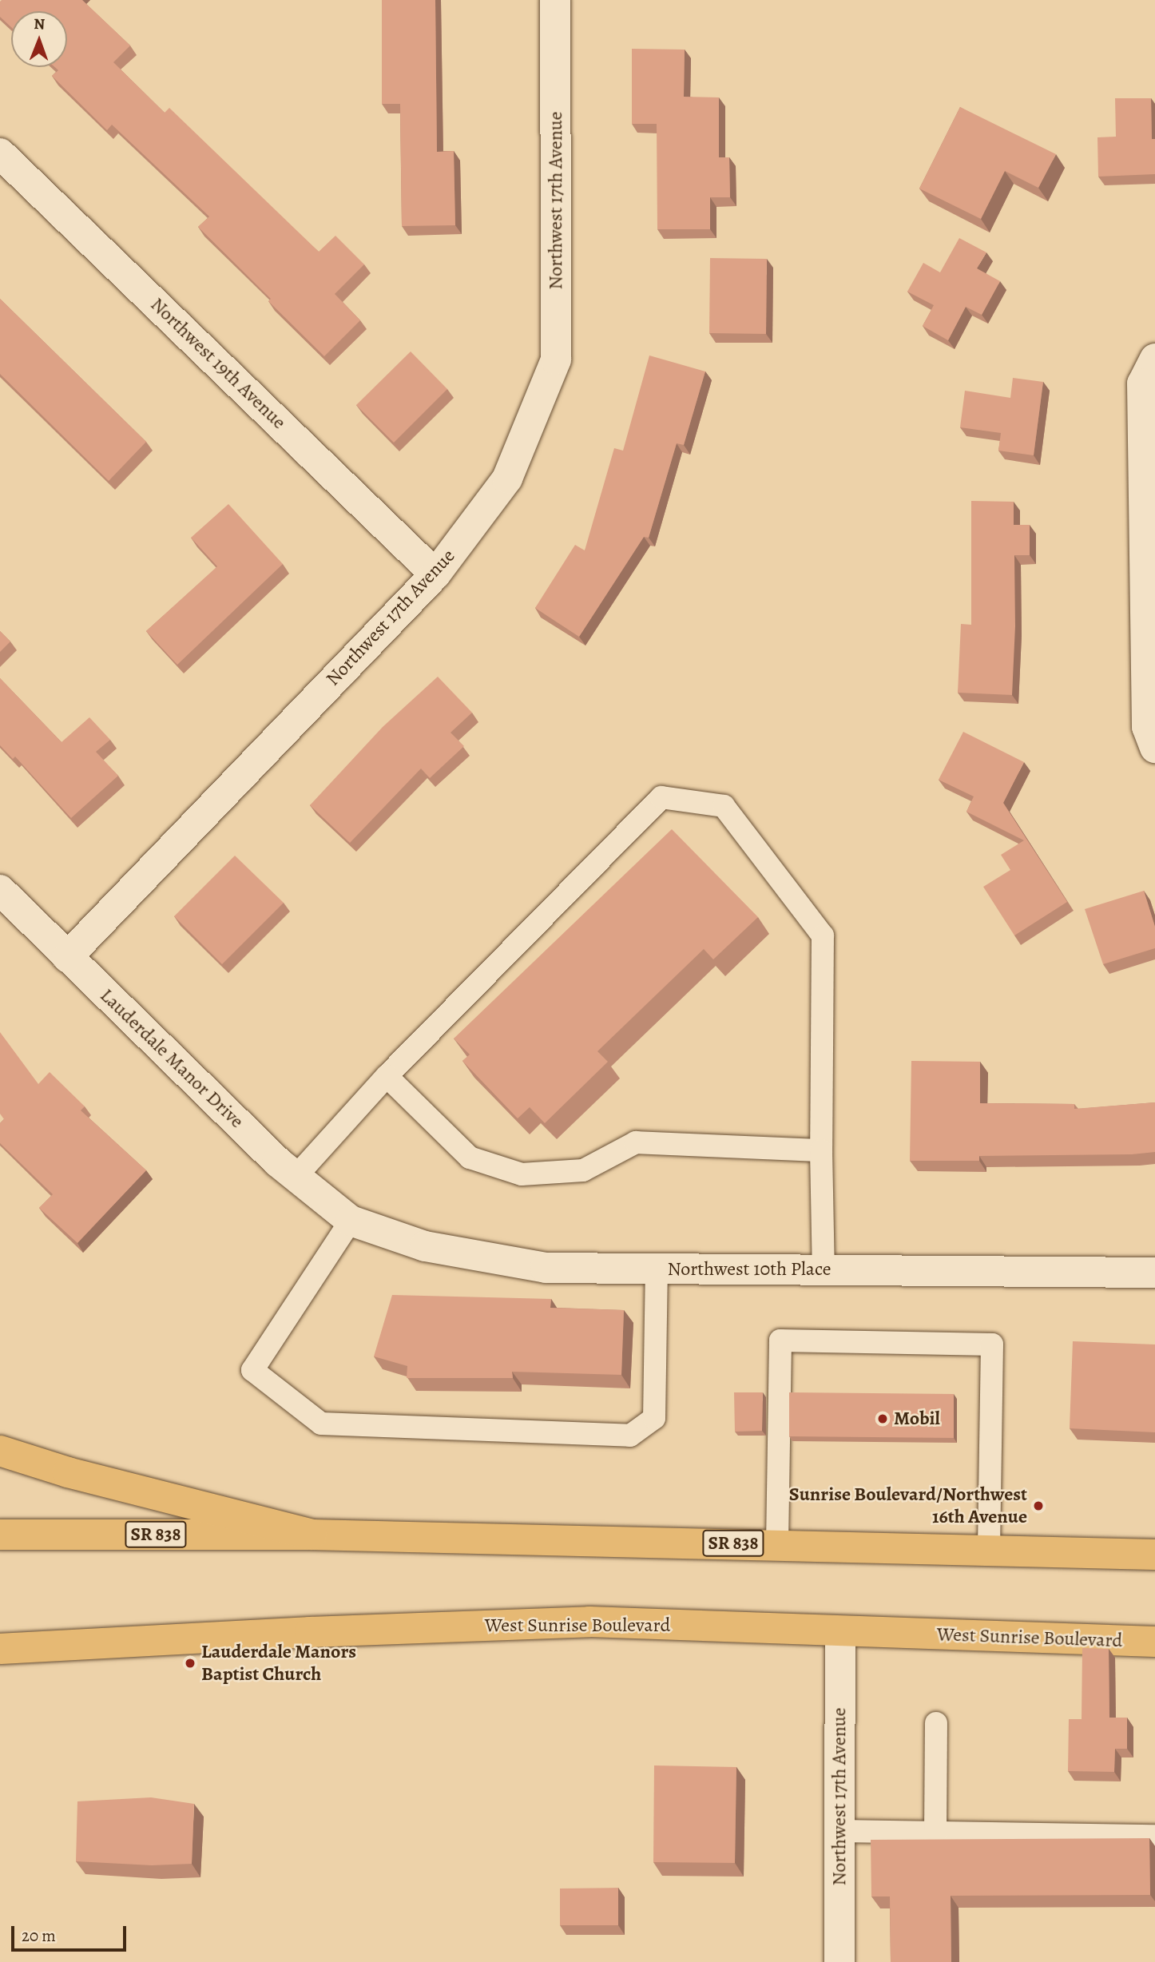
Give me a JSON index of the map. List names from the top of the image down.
{
  "streets": {
    "main road": ["SR 838", "West Sunrise Boulevard"],
    "street": [
      "Northwest 17th Avenue",
      "Northwest 19th Avenue",
      "Lauderdale Manor Drive",
      "Northwest 10th Place"
    ]
  },
  "crossings": [
    ["Northwest 17th Avenue", "Northwest 19th Avenue"],
    ["Northwest 17th Avenue", "Lauderdale Manor Drive"],
    ["Northwest 17th Avenue", "West Sunrise Boulevard"],
    ["Lauderdale Manor Drive", "Northwest 10th Place"]
  ],
  "places": ["Mobil", "Sunrise Boulevard/Northwest 16th Avenue", "Lauderdale Manors Baptist Church"],
  "scale_bar": "20 m",
  "north": "top"
}
